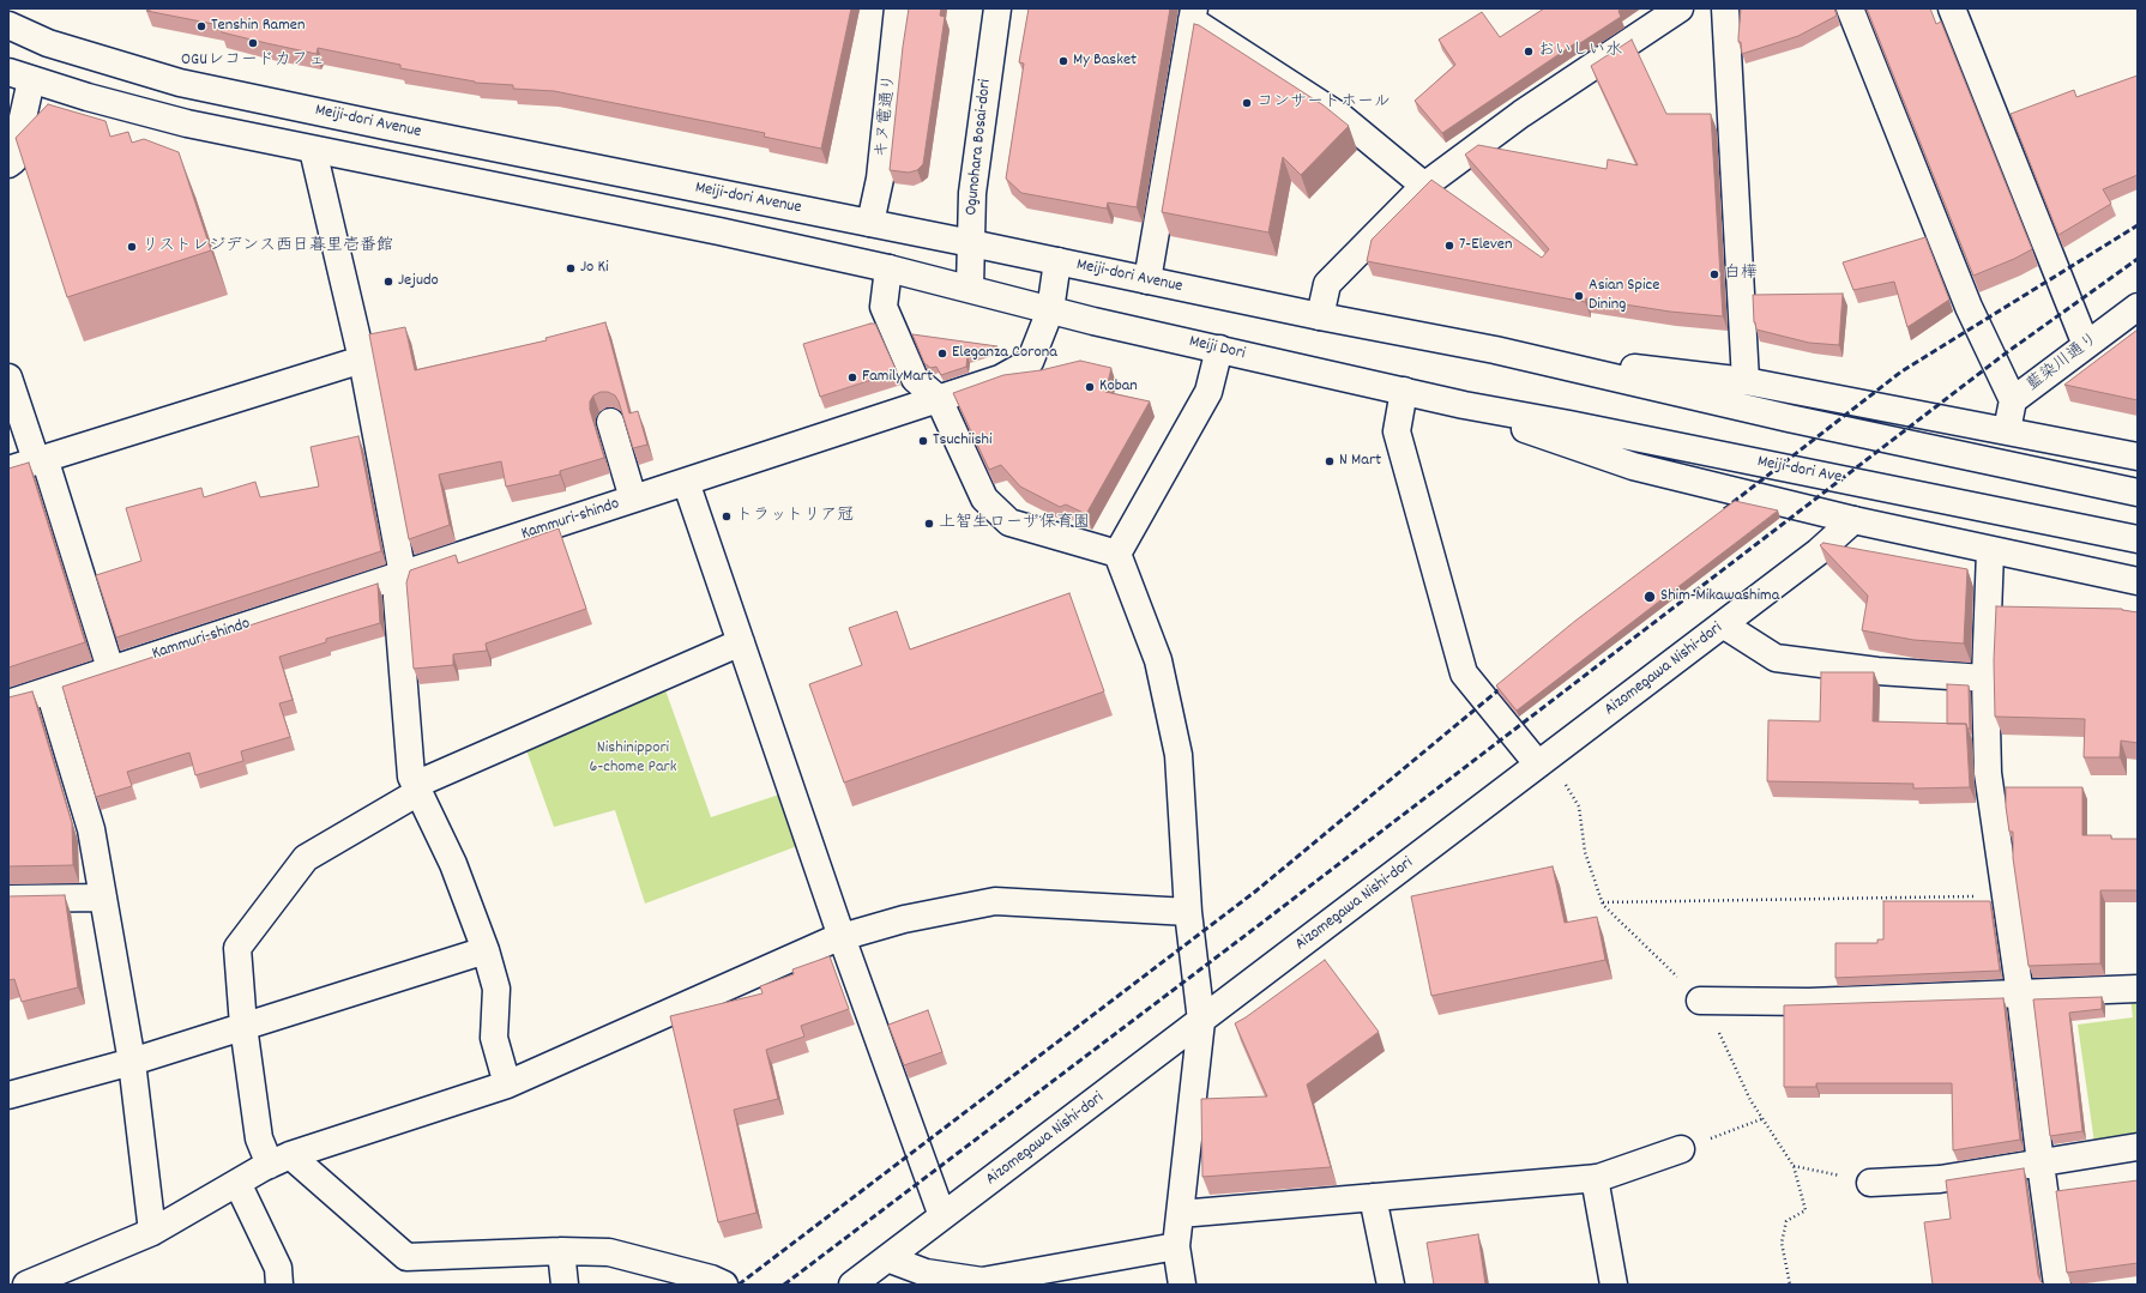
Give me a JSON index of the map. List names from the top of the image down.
{
  "streets": {
    "street": [
      "キヌ電通り",
      "Meiji-dori Avenue",
      "Ogunohara Bosai-dori",
      "Meiji Dori",
      "藍染川通り",
      "Meiji-dori Ave.",
      "Kammuri-shindo",
      "Aizomegawa Nishi-dori"
    ]
  },
  "crossings": [
    ["キヌ電通り", "Meiji-dori Avenue"],
    ["Meiji-dori Avenue", "Ogunohara Bosai-dori"],
    ["Meiji-dori Avenue", "Kammuri-shindo"],
    ["Ogunohara Bosai-dori", "Meiji Dori"],
    ["Meiji Dori", "Meiji-dori Ave."],
    ["Meiji Dori", "Kammuri-shindo"]
  ],
  "parks": ["Nishinippori 6-chome Park"],
  "places": [
    "Tenshin Ramen",
    "OGUレコードカフェ",
    "おいしい水",
    "My Basket",
    "コンサートホール",
    "7-Eleven",
    "リストレジデンス西日暮里壱番館",
    "Jo Ki",
    "白樺",
    "Jejudo",
    "Asian Spice Dining",
    "Eleganza Corona",
    "FamilyMart",
    "Koban",
    "Tsuchiishi",
    "N Mart",
    "トラットリア冠",
    "上智生ローザ保育園",
    "Shim-Mikawashima"
  ]
}
